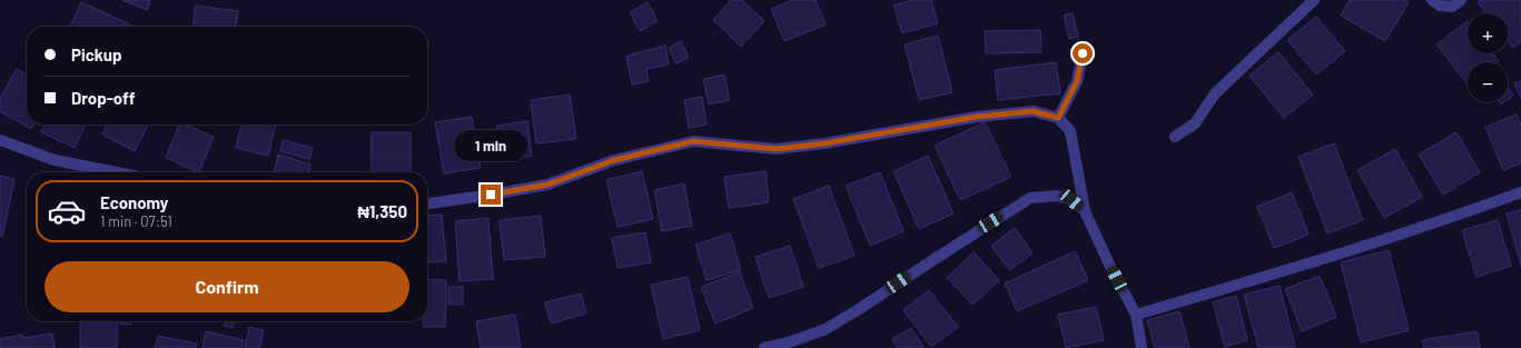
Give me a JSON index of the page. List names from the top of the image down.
{
  "page": {
    "map_buttons": ["+", "−"],
    "banner": ["Pickup", "Drop-off"],
    "bubble": "1 min",
    "list": [
      {
        "name": "Economy",
        "note": "1 min · 07:51",
        "value": "₦1,350"
      }
    ],
    "buttons": "Confirm"
  }
}
